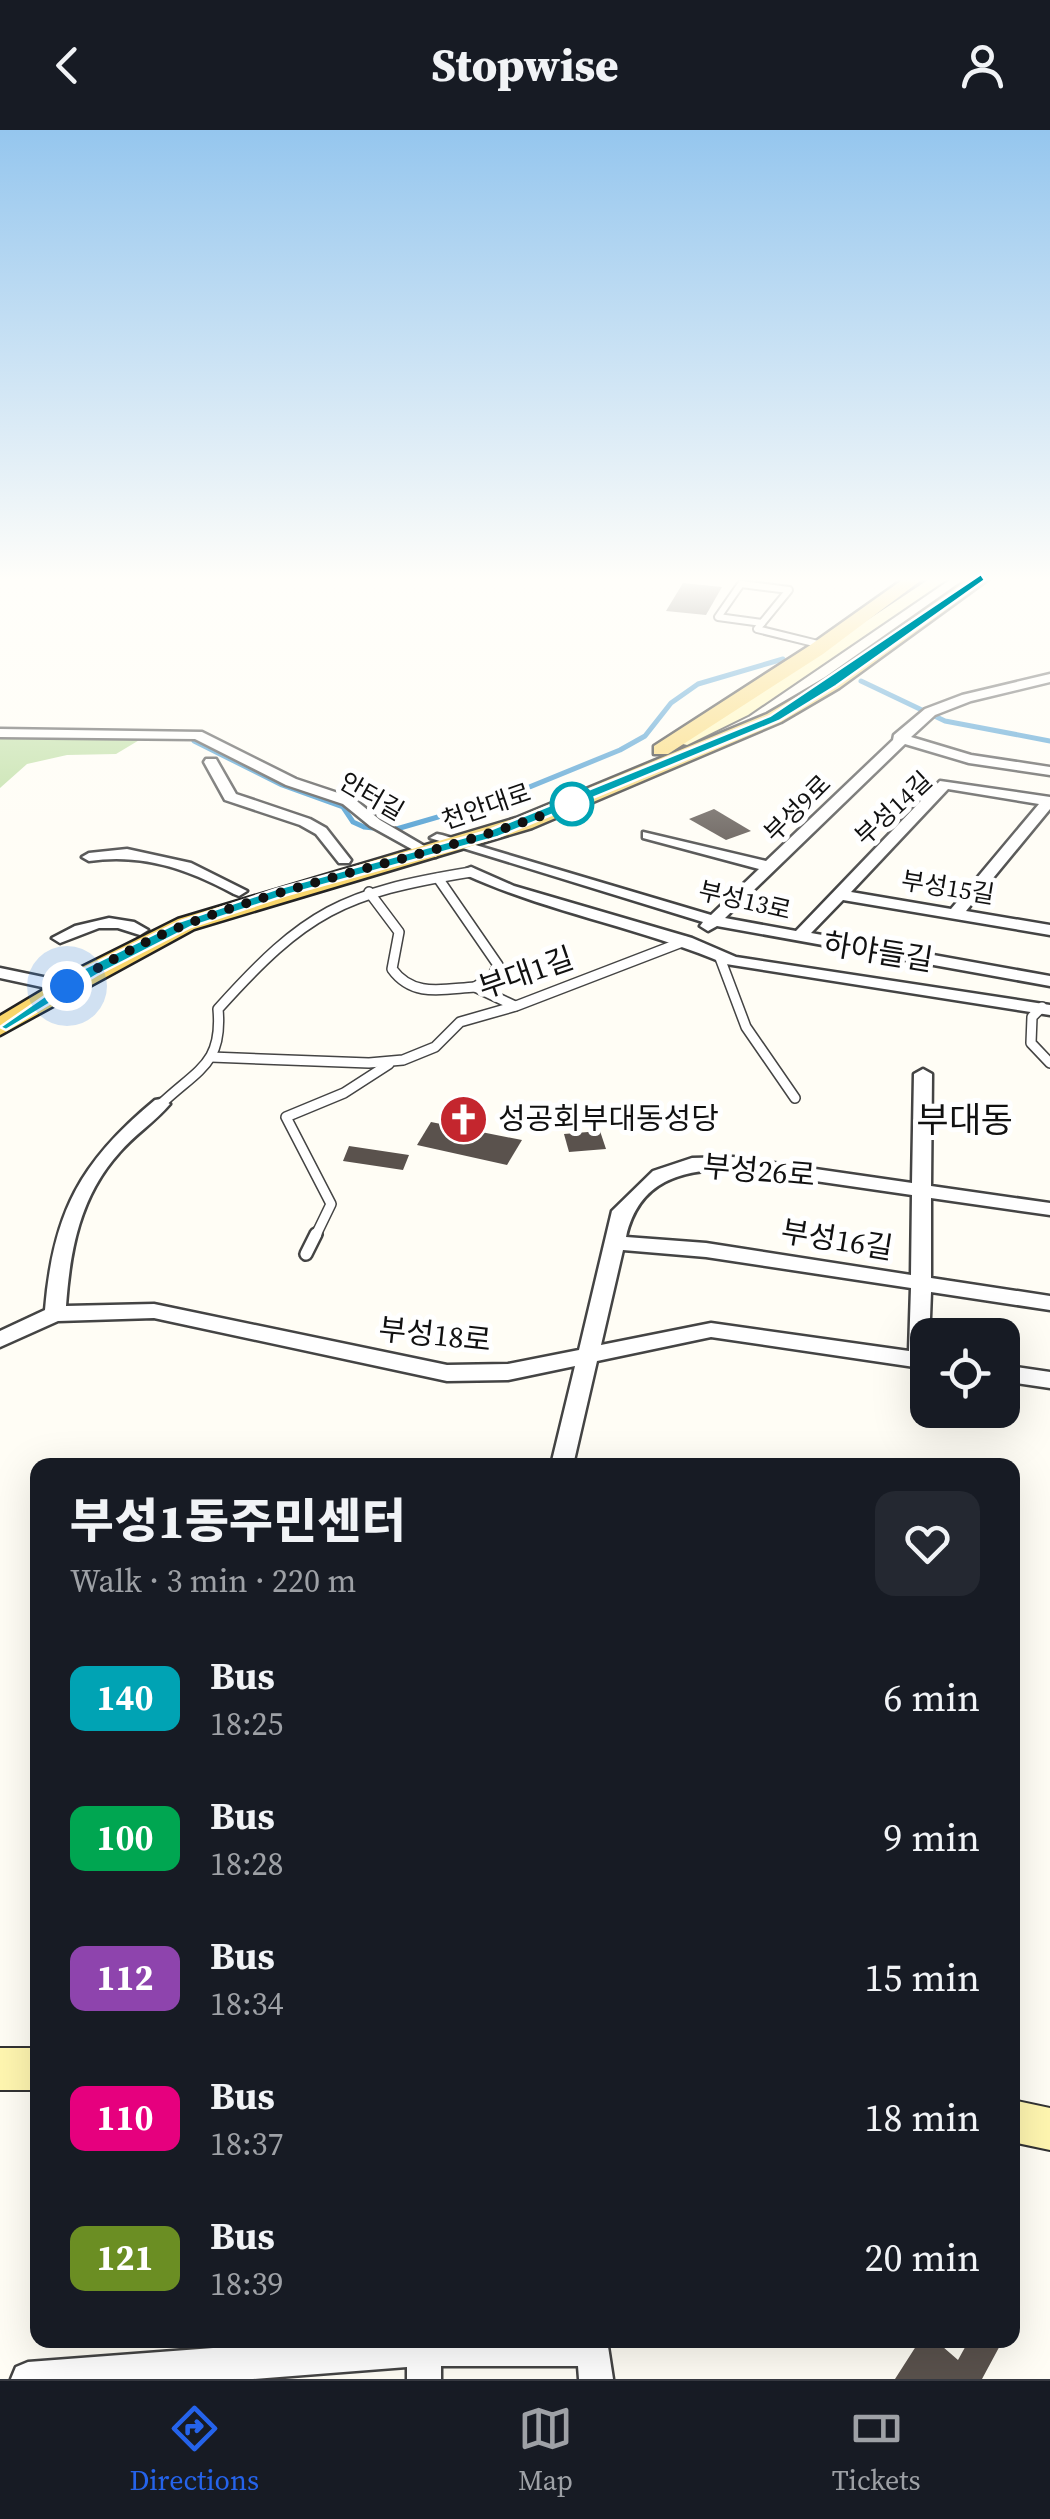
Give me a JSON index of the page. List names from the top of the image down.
{
  "streets": {
    "main road": ["천안대로"],
    "street": [
      "안터길",
      "부성9로",
      "부성14길",
      "부성15길",
      "부성13로",
      "하야들길",
      "부성26로",
      "부성16길",
      "부성18로"
    ],
    "lane": ["부대1길"]
  },
  "crossings": [
    ["안터길", "천안대로"],
    ["천안대로", "부성13로"],
    ["부성9로", "부성13로"],
    ["부성9로", "하야들길"],
    ["부성9로", "부대1길"],
    ["부성14길", "부성15길"],
    ["부성14길", "부성13로"],
    ["하야들길", "부대1길"],
    ["부성26로", "부성16길"],
    ["부성26로", "부성18로"]
  ],
  "districts": ["부대동"],
  "places": {
    "church": ["성공회부대동성당"]
  },
  "lines": ["bus line 140"],
  "page": {
    "header": "Stopwise",
    "heading": ["부성1동주민센터", "Walk · 3 min · 220 m"],
    "list": [
      {
        "mark": "140",
        "name": "Bus",
        "note": "18:25",
        "value": "6 min"
      },
      {
        "mark": "100",
        "name": "Bus",
        "note": "18:28",
        "value": "9 min"
      },
      {
        "mark": "112",
        "name": "Bus",
        "note": "18:34",
        "value": "15 min"
      },
      {
        "mark": "110",
        "name": "Bus",
        "note": "18:37",
        "value": "18 min"
      },
      {
        "mark": "121",
        "name": "Bus",
        "note": "18:39",
        "value": "20 min"
      }
    ],
    "tabs": ["Directions", "Map", "Tickets"]
  }
}
